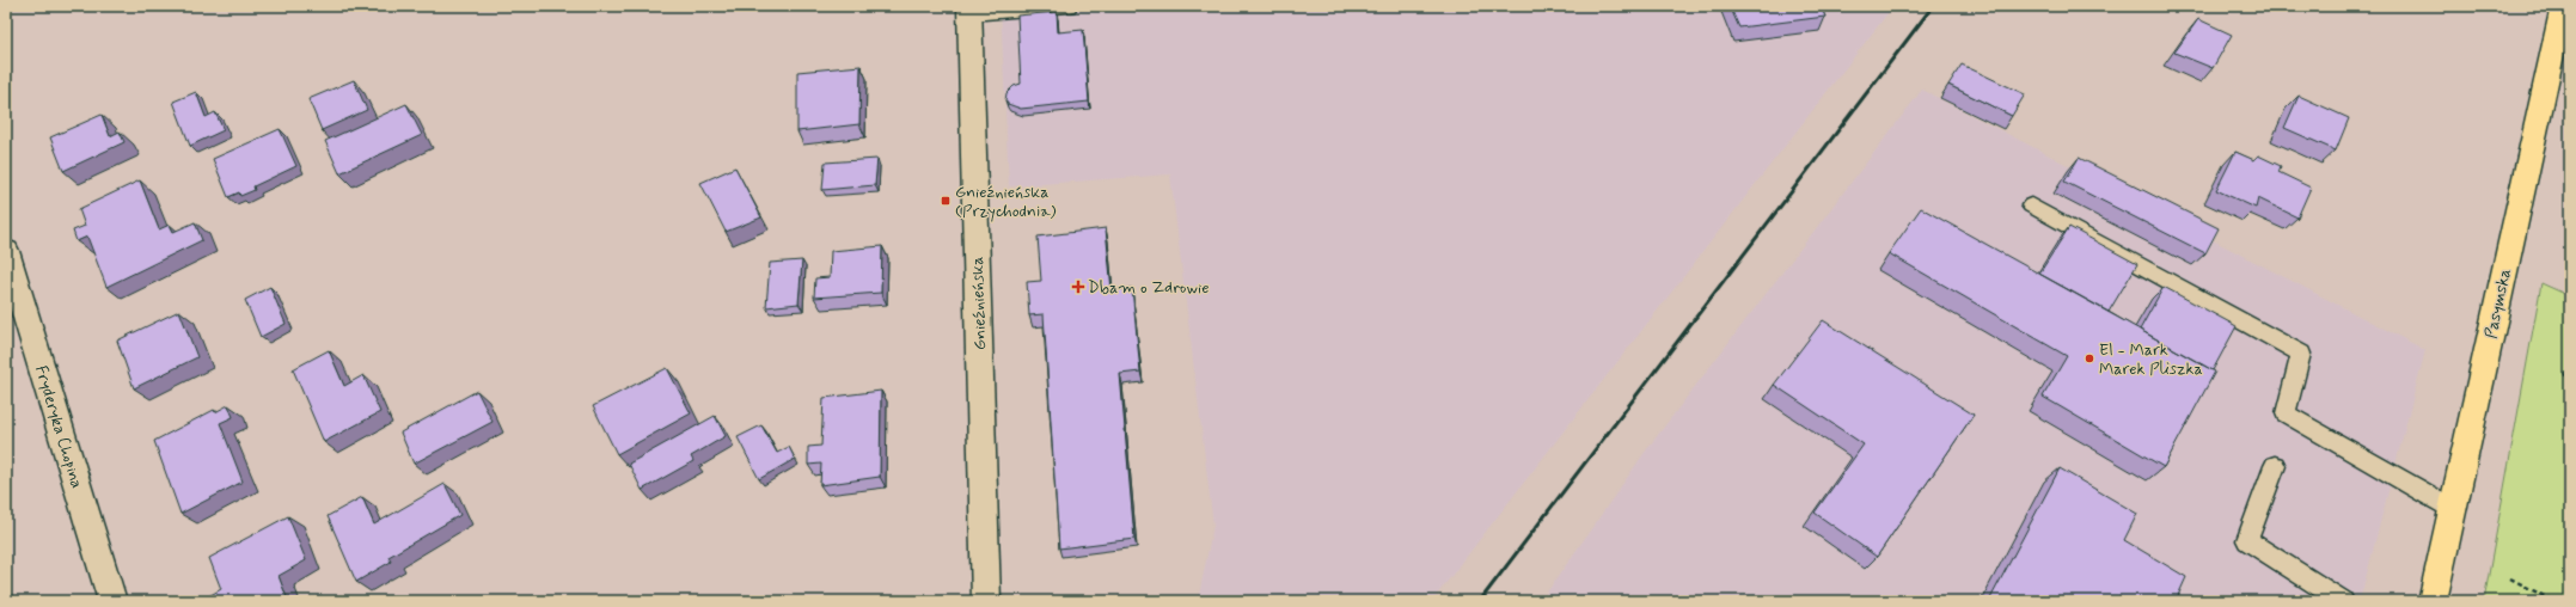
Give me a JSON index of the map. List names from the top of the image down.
{
  "streets": {
    "main road": ["Pasymska"],
    "street": ["Gnieźnieńska", "Fryderyka Chopina"]
  },
  "places": {
    "transit": ["Gnieźnieńska (Przychodnia)"],
    "health": ["Dbam o Zdrowie"],
    "other": ["El - Mark Marek Pliszka"]
  }
}
